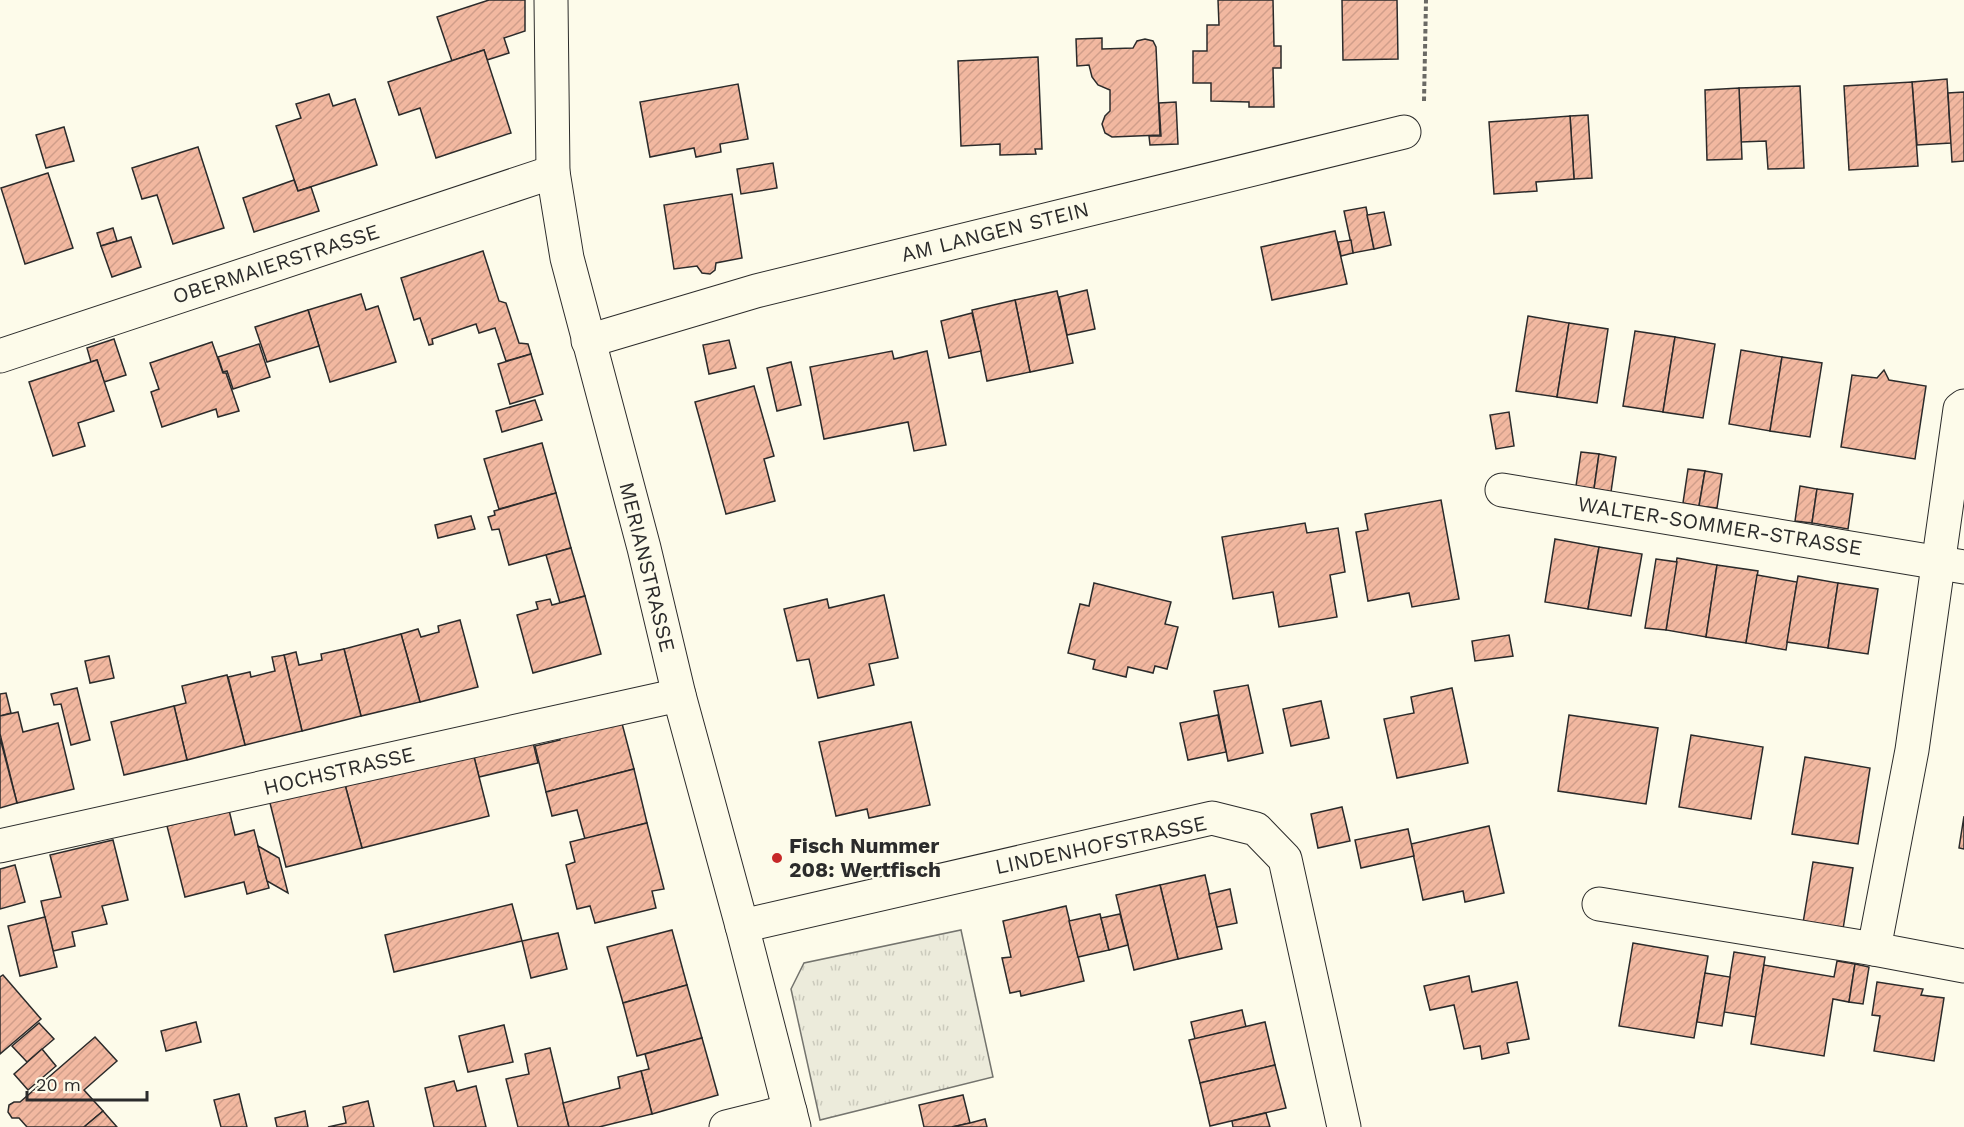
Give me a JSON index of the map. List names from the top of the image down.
{
  "streets": {
    "street": [
      "AM LANGEN STEIN",
      "OBERMAIERSTRASSE",
      "WALTER-SOMMER-STRASSE",
      "MERIANSTRASSE",
      "HOCHSTRASSE",
      "LINDENHOFSTRASSE"
    ]
  },
  "crossings": [
    ["AM LANGEN STEIN", "MERIANSTRASSE"],
    ["OBERMAIERSTRASSE", "MERIANSTRASSE"],
    ["MERIANSTRASSE", "HOCHSTRASSE"],
    ["MERIANSTRASSE", "LINDENHOFSTRASSE"]
  ],
  "places": ["Fisch Nummer 208: Wertfisch"],
  "scale_bar": "20 m"
}
